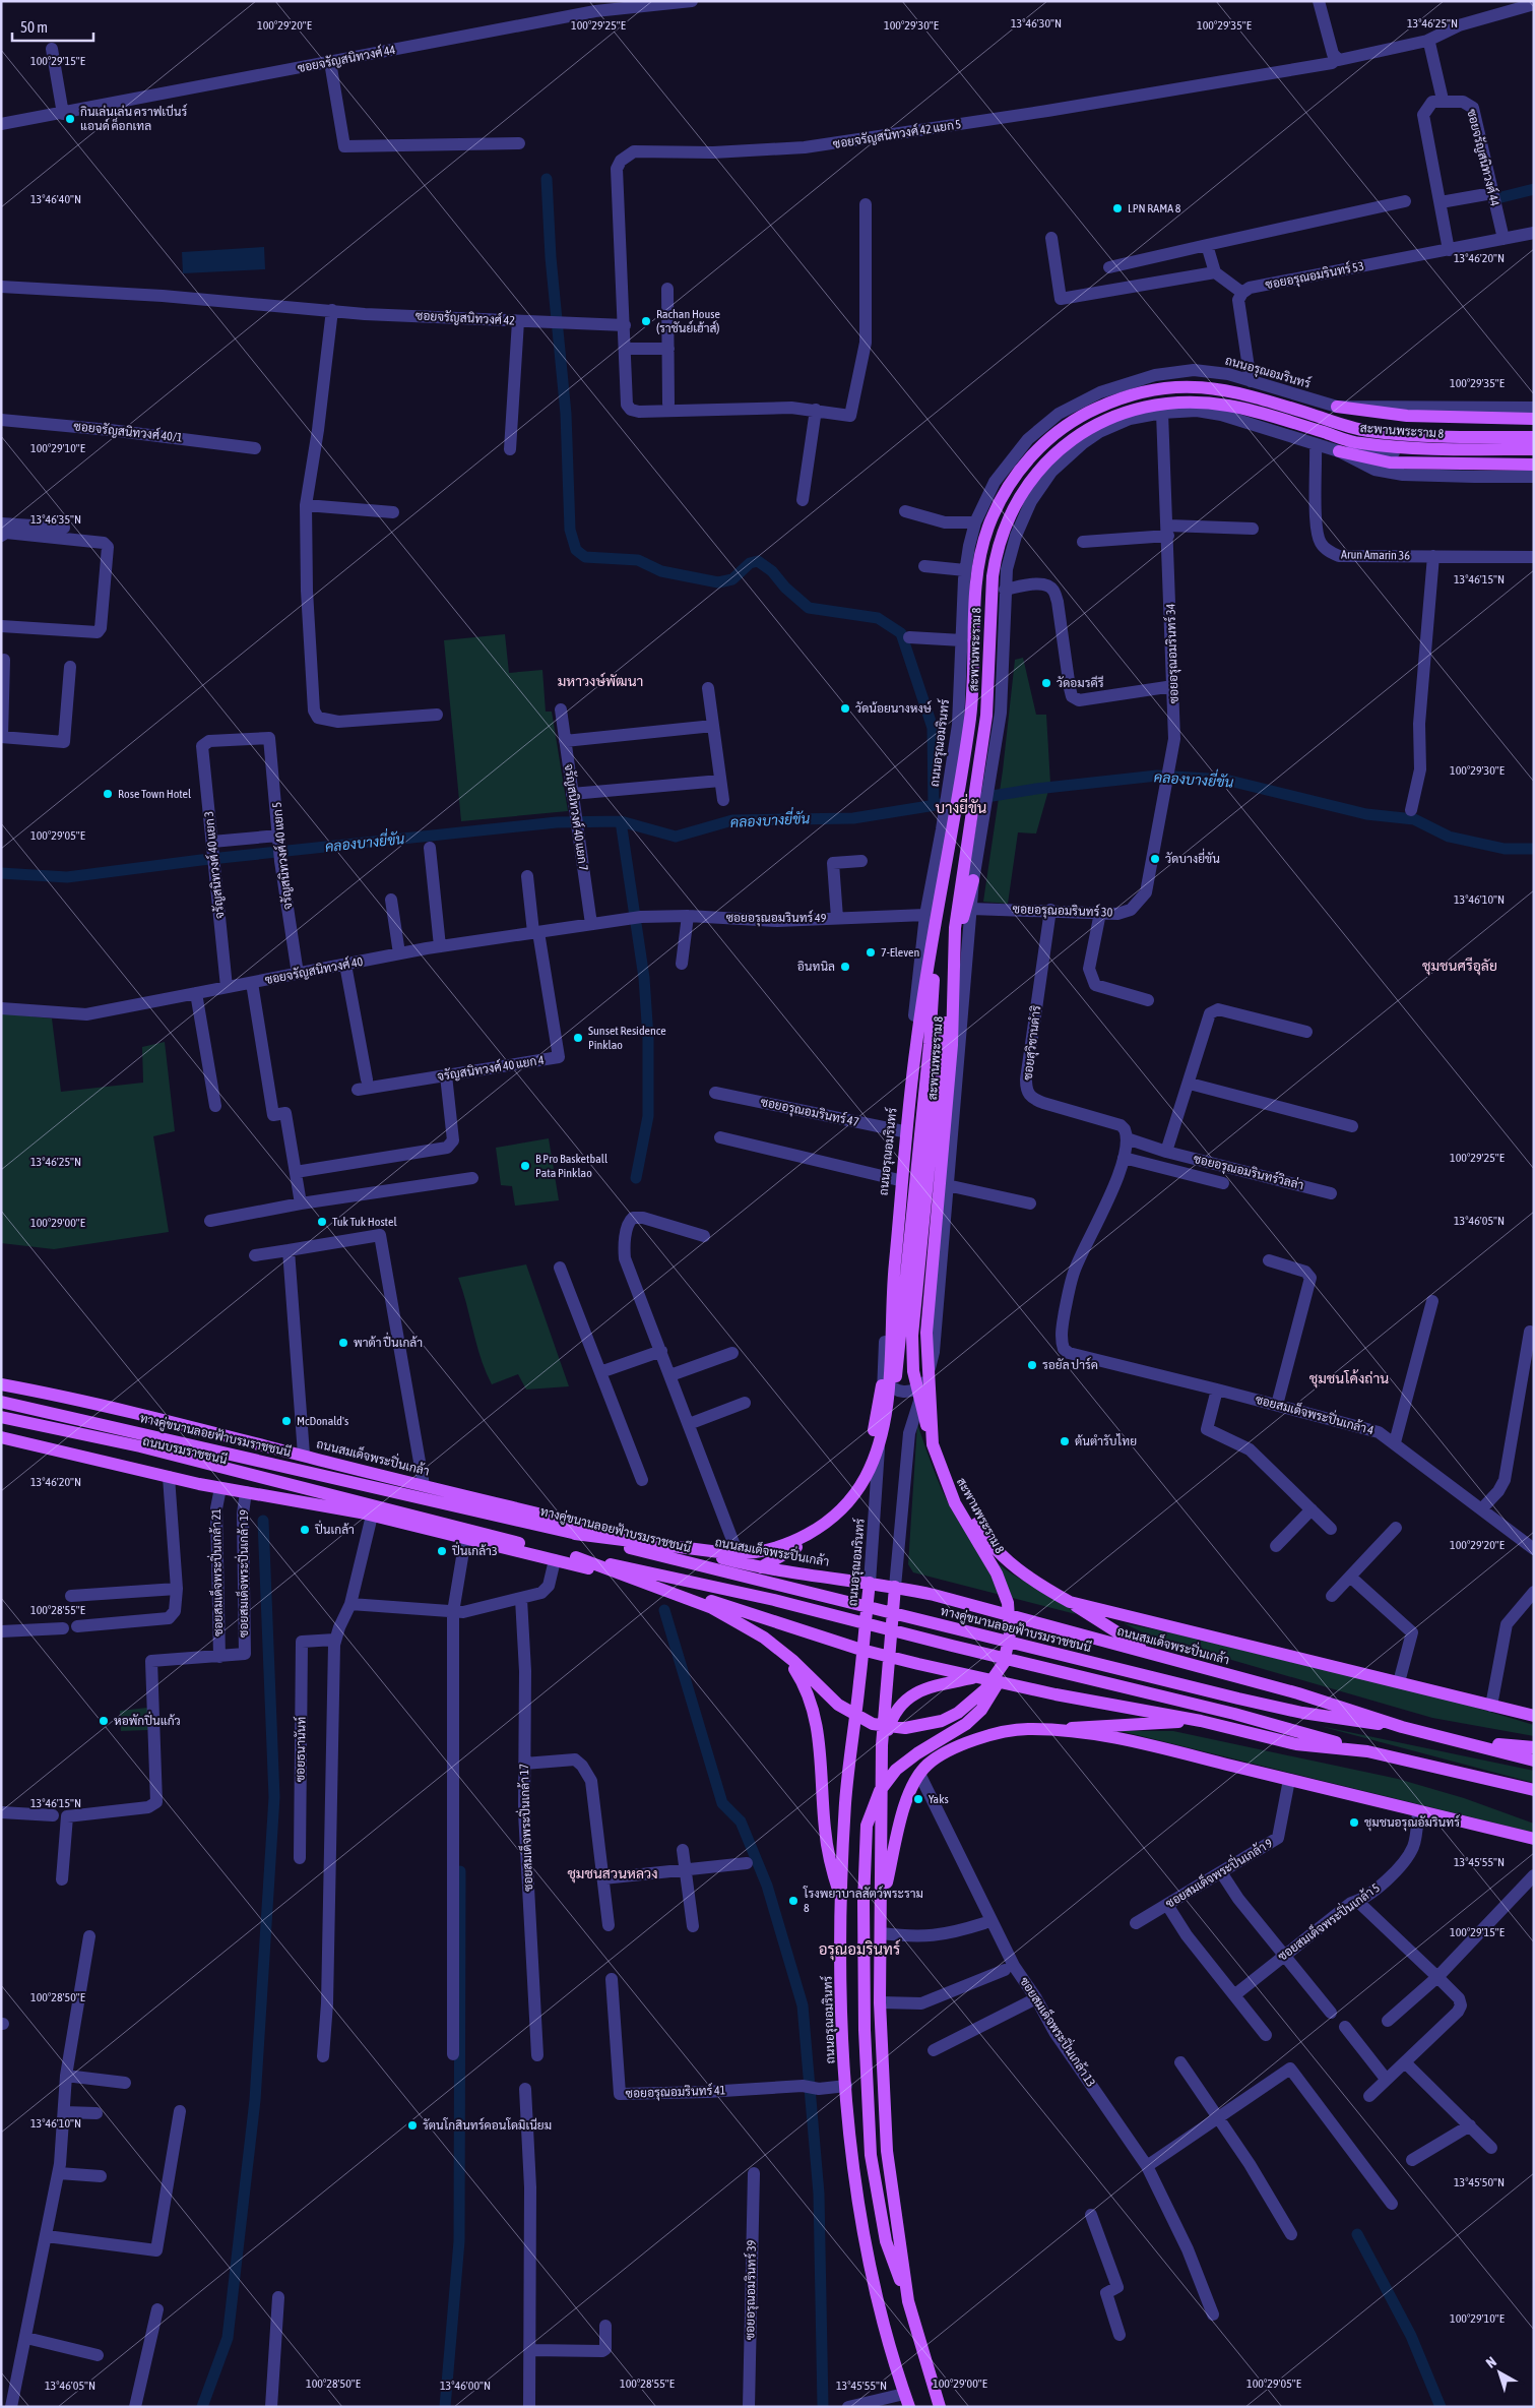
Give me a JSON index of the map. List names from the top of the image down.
{
  "streets": {
    "main road": [
      "ถนนอรุณอมรินทร์",
      "สะพานพระราม 8",
      "ทางคู่ขนานลอยฟ้าบรมราชชนนี",
      "ถนนบรมราชชนนี",
      "ถนนสมเด็จพระปิ่นเกล้า"
    ],
    "street": [
      "ซอยจรัญสนิทวงศ์ 44",
      "ซอยจรัญสนิทวงศ์ 42 แยก 5",
      "ซอยอรุณอมรินทร์ 53",
      "ซอยจรัญสนิทวงศ์ 42",
      "ซอยจรัญสนิทวงศ์ 40/1",
      "Arun Amarin 36",
      "ซอยอรุณอมรินทร์ 34",
      "จรัญสนิทวงศ์ 40 แยก 7",
      "จรัญสนิทวงศ์ 40 แยก 5",
      "จรัญสนิทวงศ์ 40 แยก 3",
      "ซอยอรุณอมรินทร์ 30",
      "ซอยอรุณอมรินทร์ 49",
      "ซอยจรัญสนิทวงศ์ 40",
      "ซอยสุวิชานดำริ",
      "จรัญสนิทวงศ์ 40 แยก 4",
      "ซอยอรุณอมรินทร์ 47",
      "ซอยอรุณอมรินทร์วิลล่า",
      "ซอยสมเด็จพระปิ่นเกล้า 4",
      "ซอยสมเด็จพระปิ่นเกล้า 21",
      "ซอยสมเด็จพระปิ่นเกล้า 19",
      "ซอยธนานันท์",
      "ซอยสมเด็จพระปิ่นเกล้า 17",
      "ซอยสมเด็จพระปิ่นเกล้า 9",
      "ซอยสมเด็จพระปิ่นเกล้า 5",
      "ซอยสมเด็จพระปิ่นเกล้า 13",
      "ซอยอรุณอมรินทร์ 41",
      "ซอยอรุณอมรินทร์ 39"
    ]
  },
  "crossings": [
    ["ซอยจรัญสนิทวงศ์ 44", "ซอยอรุณอมรินทร์ 53"],
    ["ซอยจรัญสนิทวงศ์ 42 แยก 5", "ซอยจรัญสนิทวงศ์ 42"],
    ["ถนนอรุณอมรินทร์", "ซอยอรุณอมรินทร์ 49"],
    ["ถนนอรุณอมรินทร์", "ซอยอรุณอมรินทร์ 47"],
    ["ถนนอรุณอมรินทร์", "ถนนสมเด็จพระปิ่นเกล้า"],
    ["ถนนอรุณอมรินทร์", "ซอยอรุณอมรินทร์ 41"],
    ["สะพานพระราม 8", "ทางคู่ขนานลอยฟ้าบรมราชชนนี"],
    ["ซอยอรุณอมรินทร์ 34", "ซอยอรุณอมรินทร์ 30"],
    ["จรัญสนิทวงศ์ 40 แยก 7", "ซอยจรัญสนิทวงศ์ 40"],
    ["จรัญสนิทวงศ์ 40 แยก 5", "จรัญสนิทวงศ์ 40 แยก 3"],
    ["จรัญสนิทวงศ์ 40 แยก 5", "ซอยจรัญสนิทวงศ์ 40"],
    ["จรัญสนิทวงศ์ 40 แยก 3", "ซอยจรัญสนิทวงศ์ 40"],
    ["ซอยอรุณอมรินทร์ 30", "ซอยสุวิชานดำริ"],
    ["ซอยอรุณอมรินทร์ 49", "ซอยจรัญสนิทวงศ์ 40"],
    ["ซอยจรัญสนิทวงศ์ 40", "จรัญสนิทวงศ์ 40 แยก 4"],
    ["ซอยสุวิชานดำริ", "ซอยอรุณอมรินทร์วิลล่า"],
    ["ทางคู่ขนานลอยฟ้าบรมราชชนนี", "ถนนสมเด็จพระปิ่นเกล้า"],
    ["ถนนบรมราชชนนี", "ถนนสมเด็จพระปิ่นเกล้า"],
    ["ซอยสมเด็จพระปิ่นเกล้า 21", "ซอยสมเด็จพระปิ่นเกล้า 19"]
  ],
  "districts": [
    "มหาวงษ์พัฒนา",
    "บางยี่ขัน",
    "ชุมชนศรีอุลัย",
    "ชุมชนโค้งถ่าน",
    "ชุมชนสวนหลวง",
    "อรุณอมรินทร์"
  ],
  "water": ["คลองบางยี่ขัน"],
  "places": [
    "กินเล่นเล่น คราฟเบีนร์ แอนด์ ค็อกเทล",
    "LPN RAMA 8",
    "Rachan House (ราชันย์เฮ้าส์)",
    "วัดอมรคีรี",
    "วัดน้อยนางหงษ์",
    "Rose Town Hotel",
    "วัดบางยี่ขัน",
    "7-Eleven",
    "อินทนิล",
    "Sunset Residence Pinklao",
    "B Pro Basketball Pata Pinklao",
    "Tuk Tuk Hostel",
    "พาต้า ปื่นเกล้า",
    "รอยัล ปาร์ค",
    "McDonald's",
    "ต้นตำรับไทย",
    "ปิ่นเกล้า",
    "ปิ่นเกล้า3",
    "หอพักปิ่นแก้ว",
    "Yaks",
    "ชุมชนอรุณอัมรินทร์",
    "โรงพยาบาลสัตว์พระราม 8",
    "รัตนโกสินทร์คอนโดมิเนียม"
  ],
  "scale_bar": "50 m",
  "north": "top left",
  "coordinates": [
    "13°46'30\"N",
    "13°46'25\"N",
    "100°29'35\"E",
    "100°29'20\"E",
    "100°29'25\"E",
    "100°29'30\"E",
    "100°29'15\"E",
    "13°46'40\"N",
    "13°46'20\"N",
    "100°29'10\"E",
    "13°46'35\"N",
    "13°46'15\"N",
    "100°29'05\"E",
    "13°46'10\"N",
    "13°46'05\"N",
    "100°29'00\"E",
    "100°28'55\"E",
    "13°45'55\"N",
    "100°28'50\"E",
    "13°45'50\"N",
    "13°46'00\"N"
  ]
}
